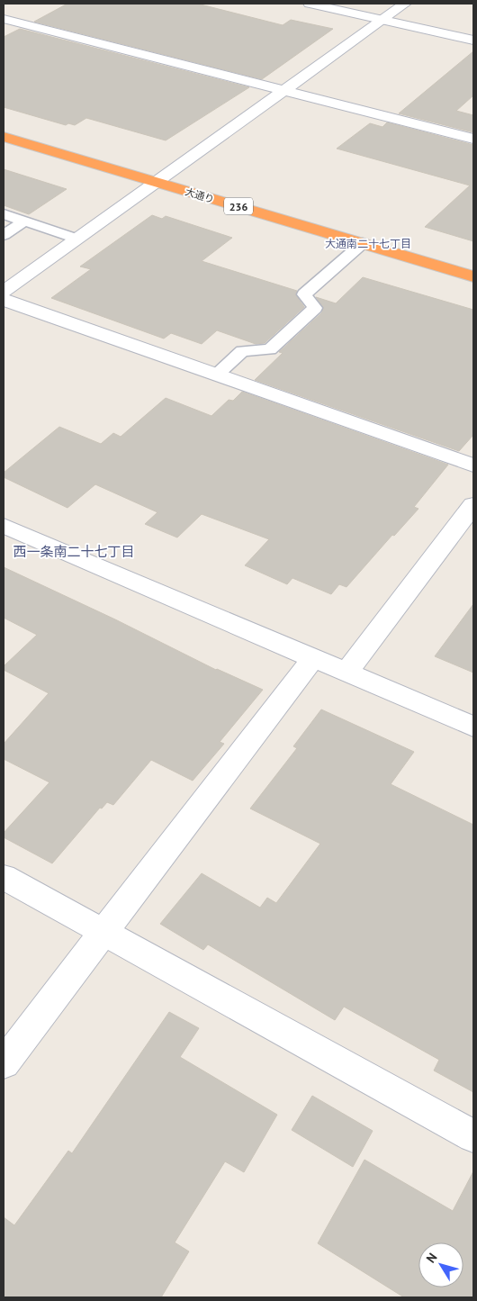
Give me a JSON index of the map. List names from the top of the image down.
{
  "streets": {
    "highway": ["大通り", "236"]
  },
  "districts": ["大通南二十七丁目", "西一条南二十七丁目"],
  "north": "top left"
}
